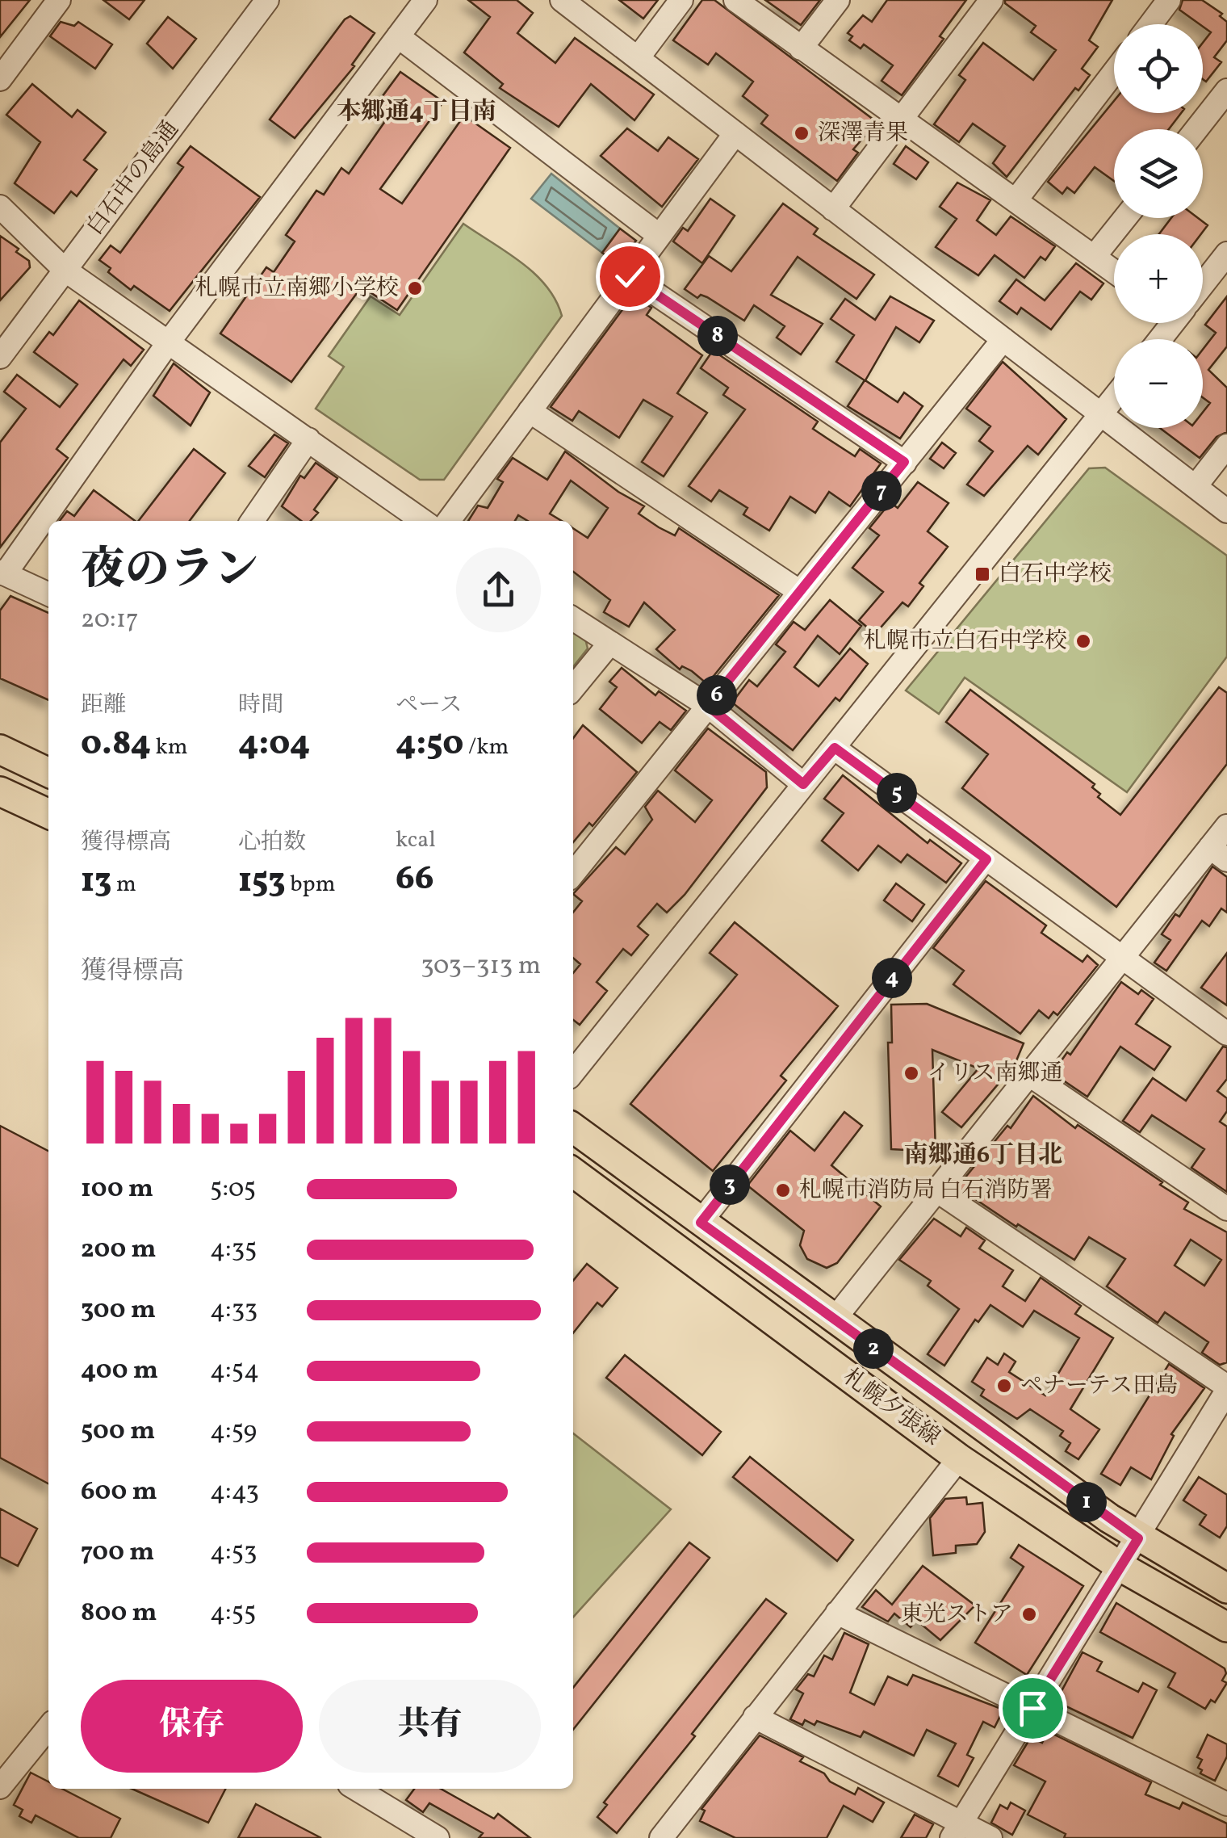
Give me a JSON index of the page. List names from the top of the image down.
{
  "streets": {
    "main road": ["札幌夕張線"],
    "street": ["白石中の島通"]
  },
  "districts": ["本郷通4丁目南", "南郷通6丁目北"],
  "places": {
    "other": [
      "深澤青果",
      "札幌市立南郷小学校",
      "札幌市立白石中学校",
      "イリス南郷通",
      "札幌市消防局 白石消防署",
      "ペナーテス田島",
      "東光ストア"
    ],
    "transit": ["白石中学校"]
  },
  "page": {
    "map_buttons": ["+", "−"],
    "pins": [
      "8",
      "7",
      "6",
      "5",
      "4",
      "3",
      "2",
      "1"
    ],
    "heading": ["夜のラン", "20:17"],
    "stats": [
      ["距離", "0.84 km"],
      ["時間", "4:04"],
      ["ペース", "4:50 /km"],
      ["獲得標高", "13 m"],
      ["心拍数", "153 bpm"],
      ["kcal", "66"]
    ],
    "chart": ["獲得標高", "303–313 m"],
    "list": [
      {
        "name": "100 m",
        "note": "5:05"
      },
      {
        "name": "200 m",
        "note": "4:35"
      },
      {
        "name": "300 m",
        "note": "4:33"
      },
      {
        "name": "400 m",
        "note": "4:54"
      },
      {
        "name": "500 m",
        "note": "4:59"
      },
      {
        "name": "600 m",
        "note": "4:43"
      },
      {
        "name": "700 m",
        "note": "4:53"
      },
      {
        "name": "800 m",
        "note": "4:55"
      }
    ],
    "buttons": ["保存", "共有"]
  }
}
